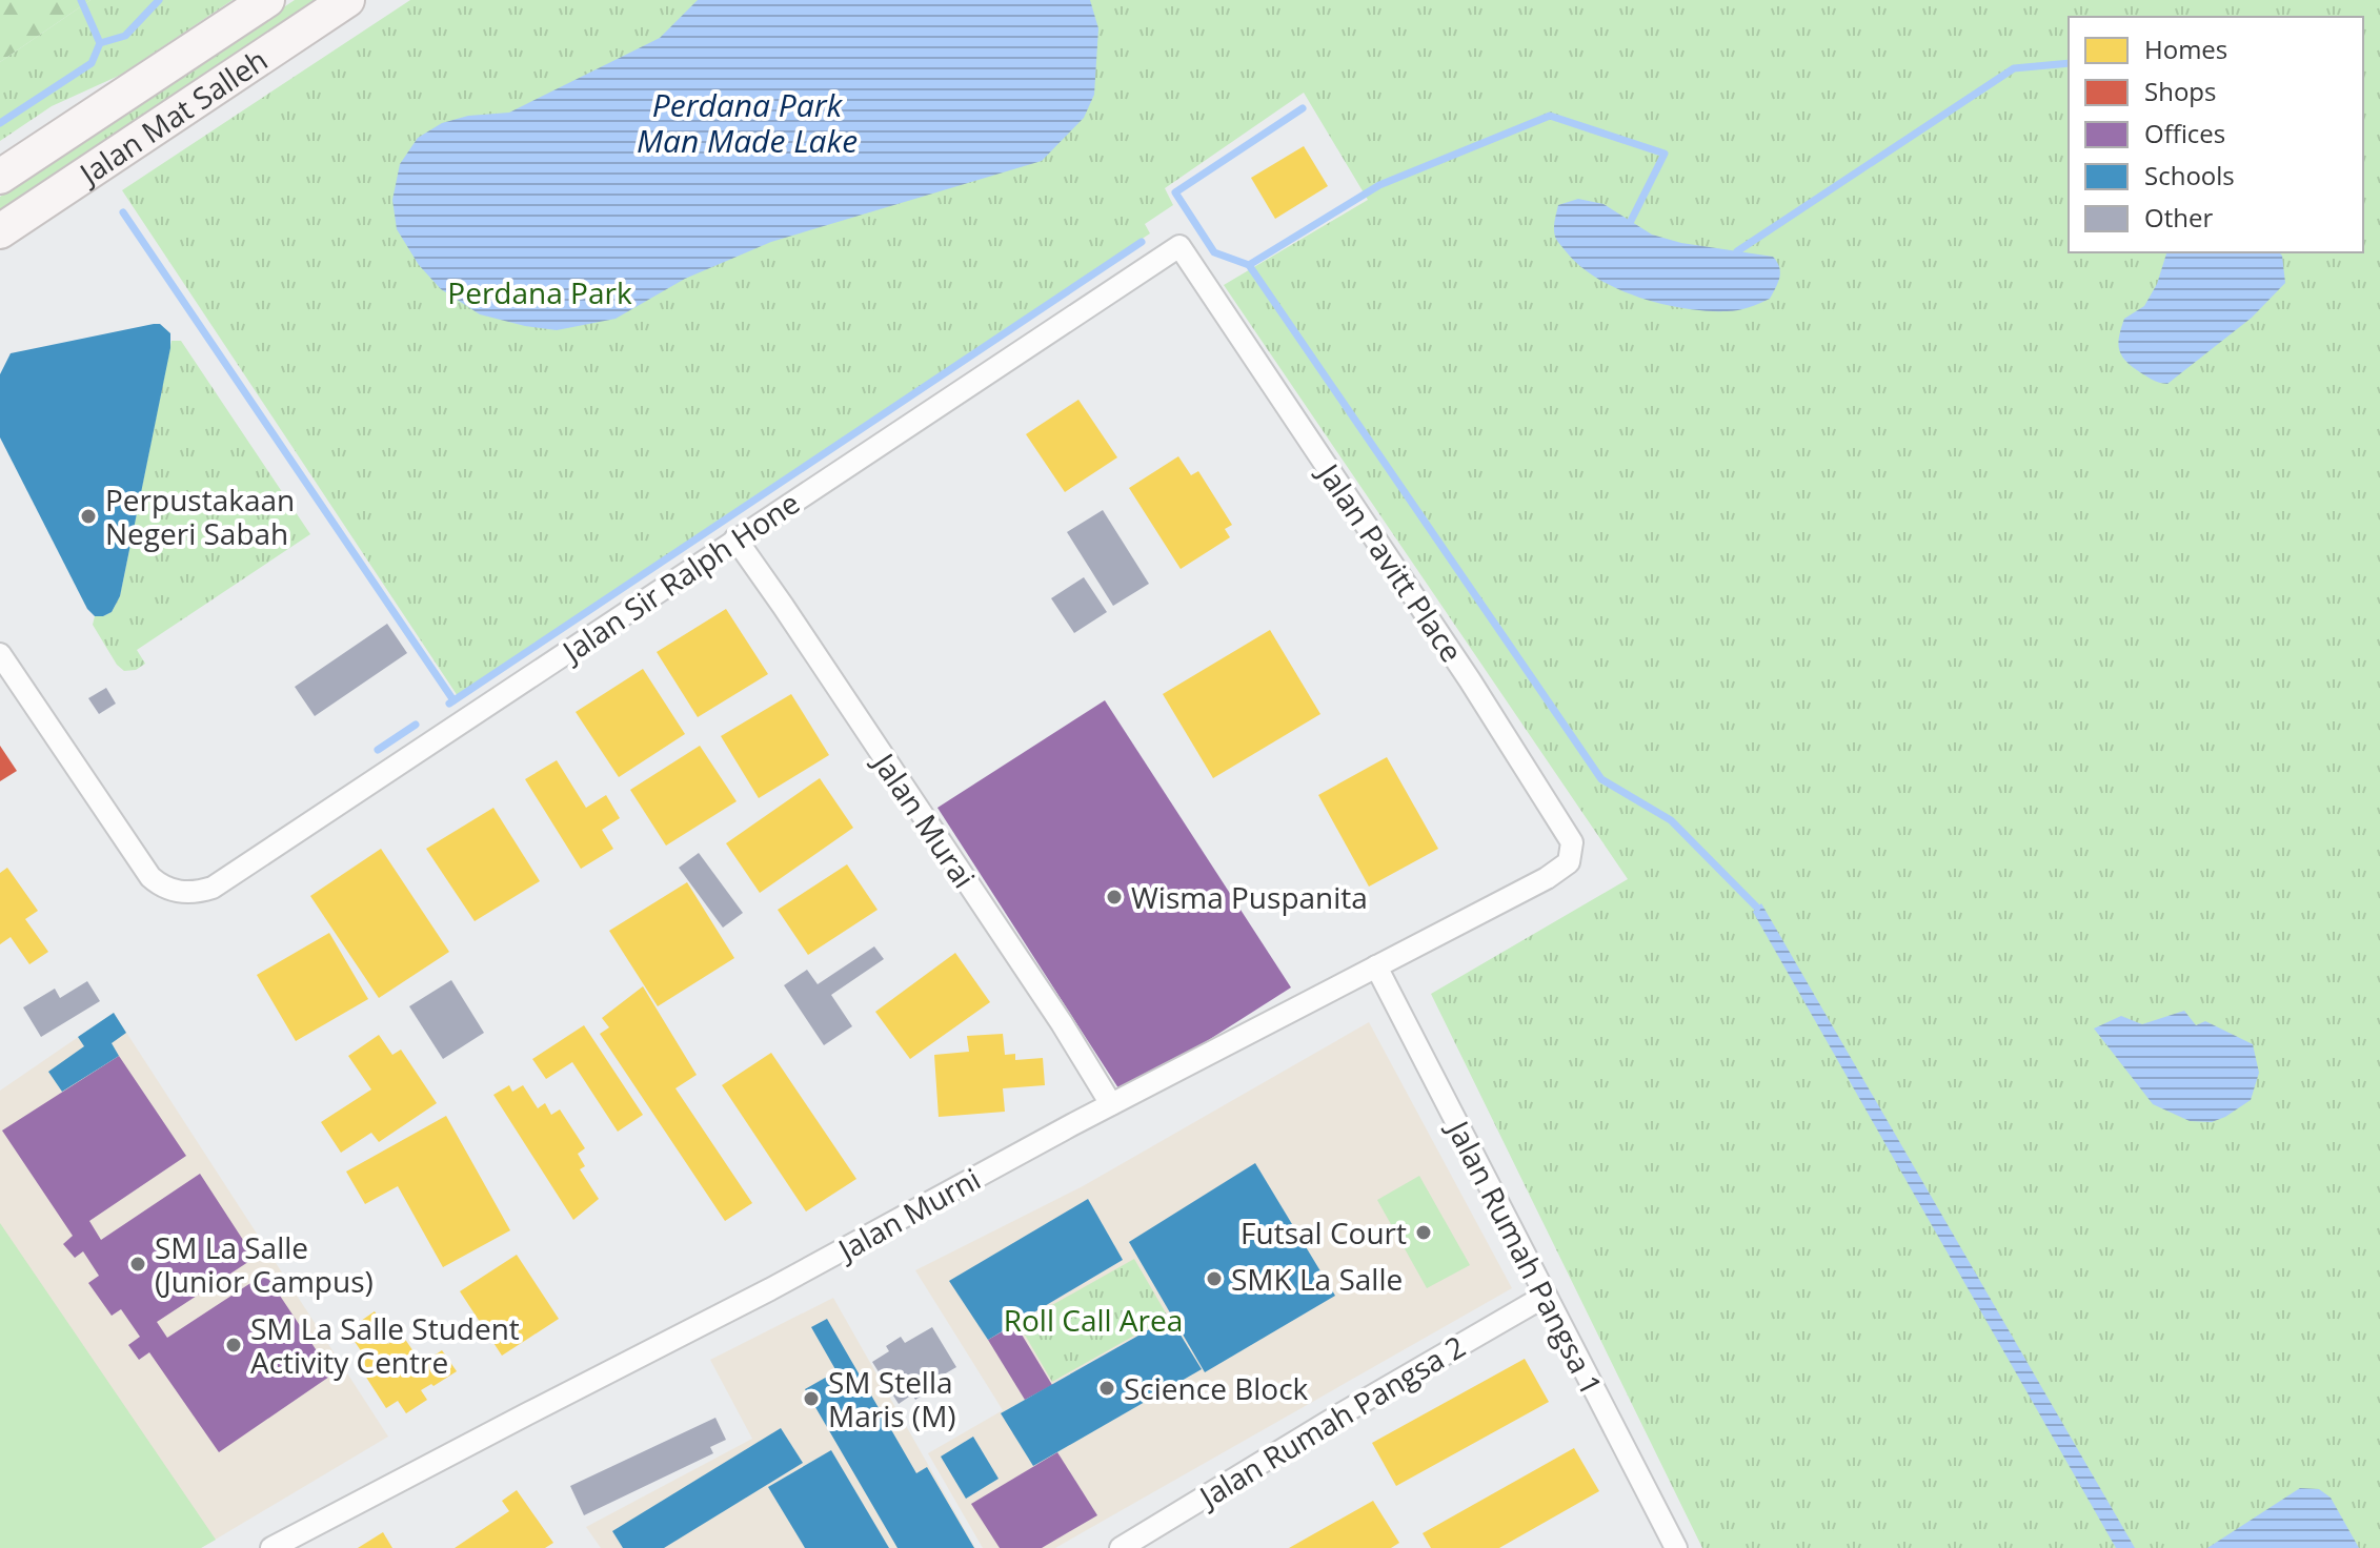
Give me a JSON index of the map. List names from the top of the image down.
{
  "streets": {
    "main road": ["Jalan Mat Salleh"],
    "street": [
      "Jalan Pavitt Place",
      "Jalan Sir Ralph Hone",
      "Jalan Murai",
      "Jalan Murni",
      "Jalan Rumah Pangsa 1",
      "Jalan Rumah Pangsa 2"
    ]
  },
  "crossings": [
    ["Jalan Pavitt Place", "Jalan Sir Ralph Hone"],
    ["Jalan Pavitt Place", "Jalan Murni"],
    ["Jalan Sir Ralph Hone", "Jalan Murai"],
    ["Jalan Murai", "Jalan Murni"],
    ["Jalan Murni", "Jalan Rumah Pangsa 1"],
    ["Jalan Rumah Pangsa 1", "Jalan Rumah Pangsa 2"]
  ],
  "water": ["Perdana Park Man Made Lake"],
  "parks": ["Perdana Park", "Roll Call Area"],
  "places": [
    "Perpustakaan Negeri Sabah",
    "Wisma Puspanita",
    "Futsal Court",
    "SM La Salle (Junior Campus)",
    "SMK La Salle",
    "SM La Salle Student Activity Centre",
    "Science Block",
    "SM Stella Maris (M)"
  ],
  "legend": [
    "Homes",
    "Shops",
    "Offices",
    "Schools",
    "Other"
  ]
}
